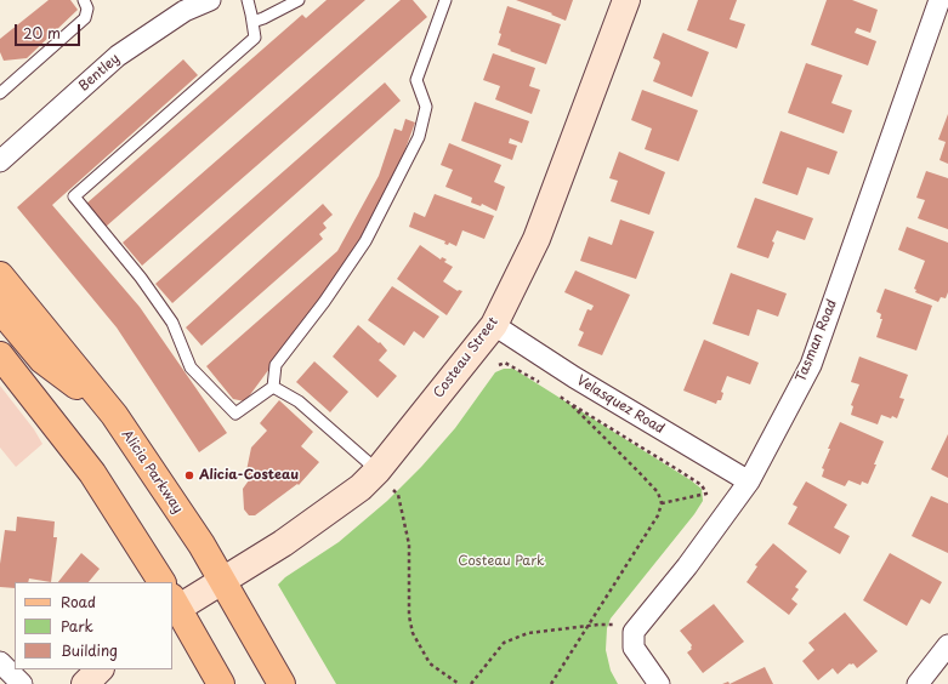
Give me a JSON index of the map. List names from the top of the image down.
{
  "streets": {
    "main road": ["Alicia Parkway"],
    "street": [
      "Bentley",
      "Tasman Road",
      "Costeau Street",
      "Velasquez Road"
    ]
  },
  "crossings": [
    ["Tasman Road", "Velasquez Road"],
    ["Costeau Street", "Velasquez Road"],
    ["Costeau Street", "Alicia Parkway"]
  ],
  "parks": ["Costeau Park"],
  "places": ["Alicia-Costeau"],
  "legend": ["Road", "Park", "Building"],
  "scale_bar": "20 m"
}
